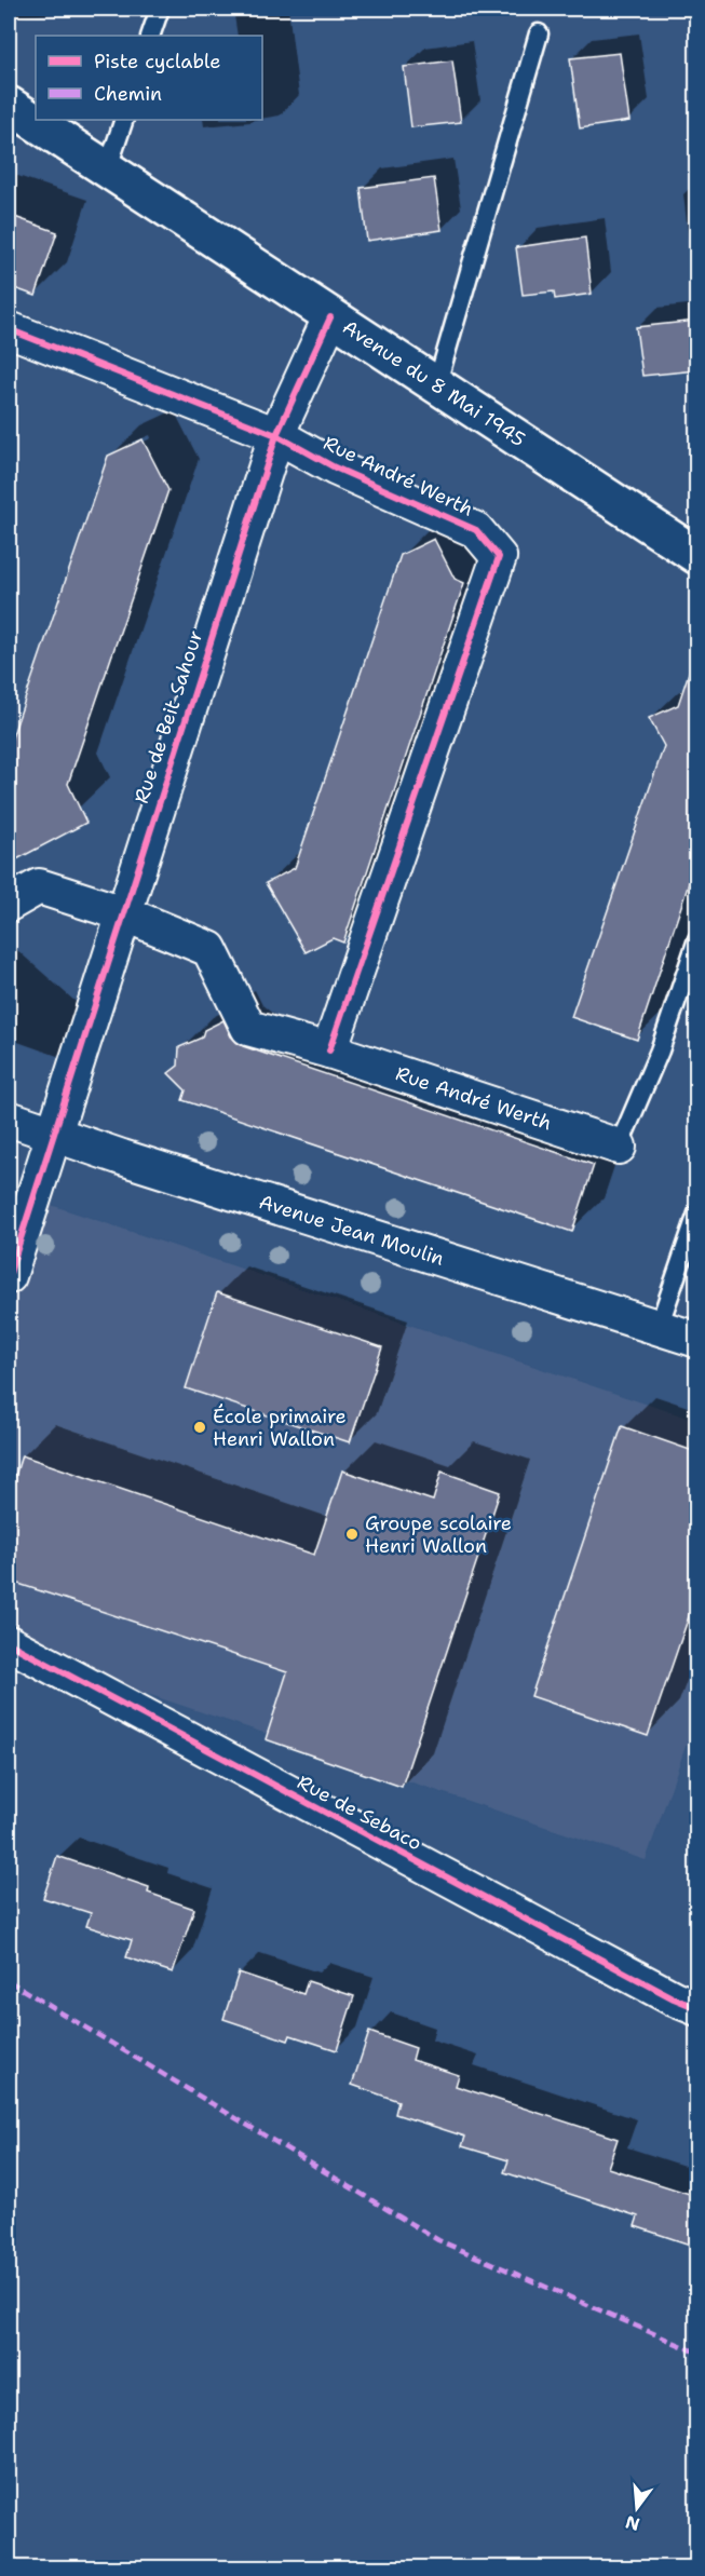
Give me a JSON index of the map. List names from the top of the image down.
{
  "streets": {
    "street": [
      "Avenue du 8 Mai 1945",
      "Rue André Werth",
      "Rue de Beit Sahour",
      "Avenue Jean Moulin",
      "Rue de Sebaco"
    ]
  },
  "crossings": [
    ["Avenue du 8 Mai 1945", "Rue de Beit Sahour"],
    ["Rue André Werth", "Rue de Beit Sahour"],
    ["Rue de Beit Sahour", "Avenue Jean Moulin"]
  ],
  "places": ["École primaire Henri Wallon", "Groupe scolaire Henri Wallon"],
  "legend": ["Piste cyclable", "Chemin"],
  "north": "bottom"
}
